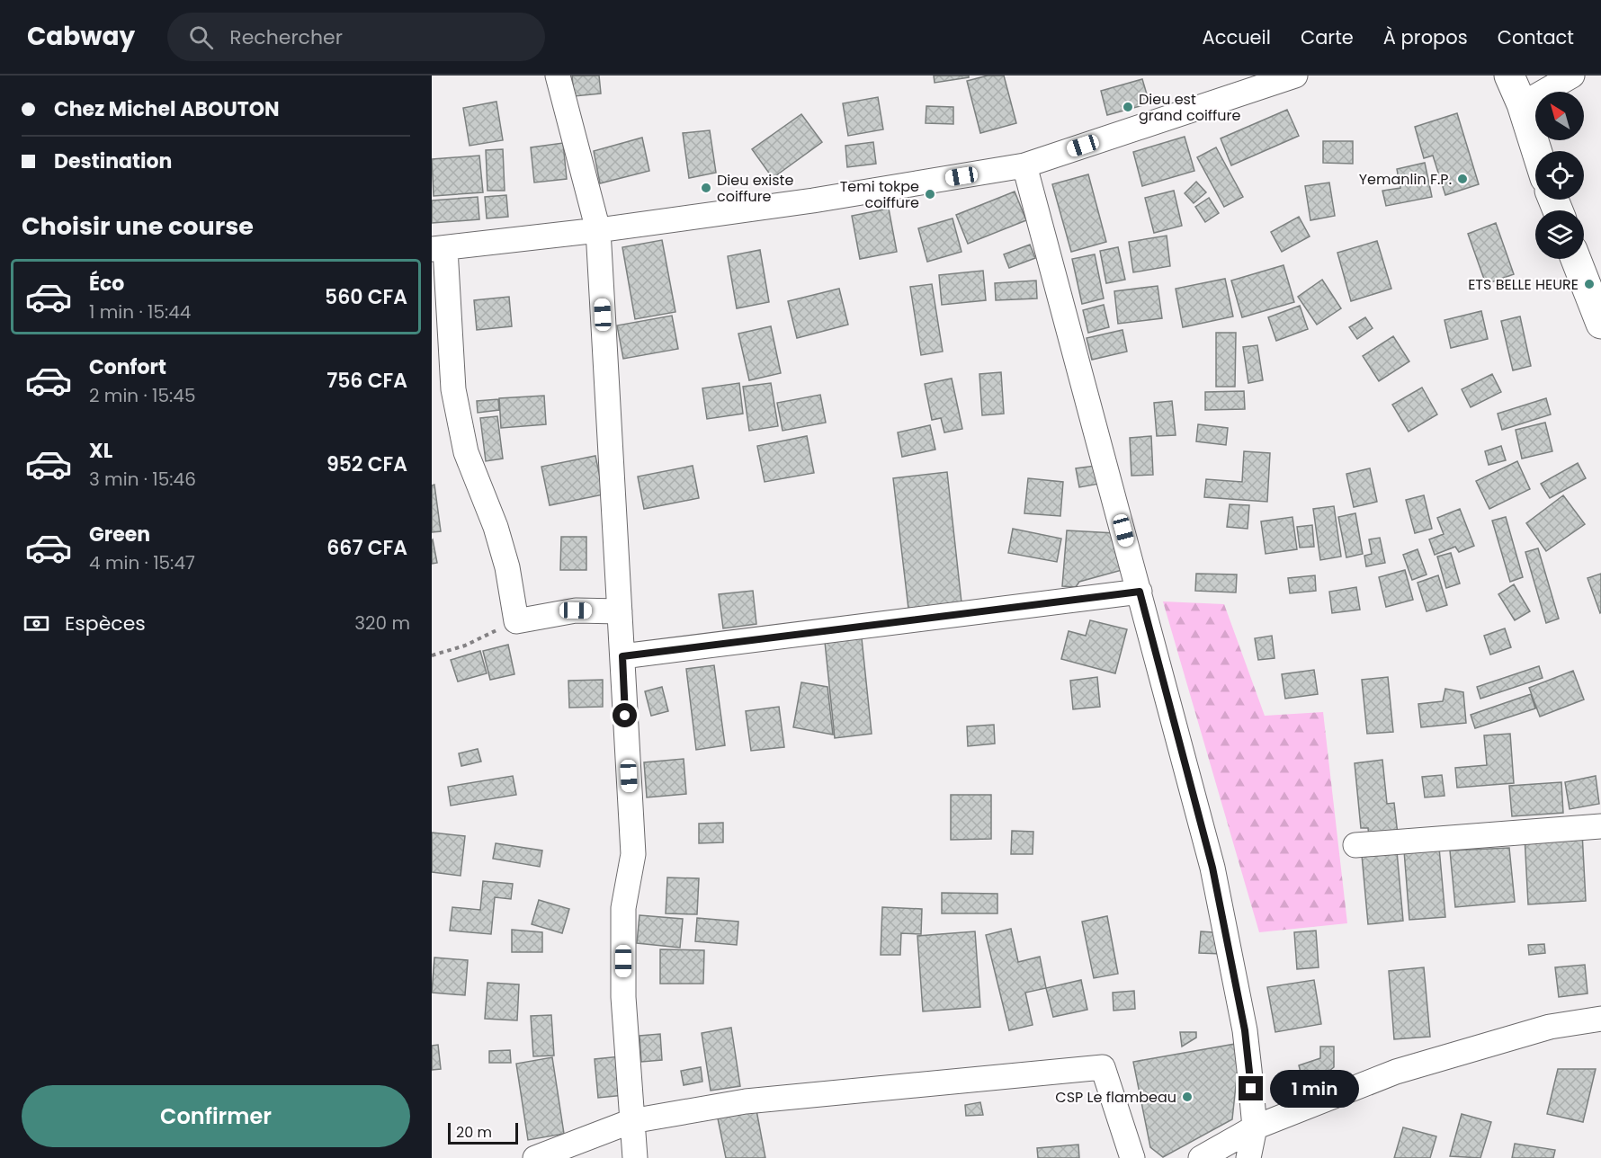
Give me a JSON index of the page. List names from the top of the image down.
{
  "places": [
    "Dieu est grand coiffure",
    "Yemanlin F.P.",
    "Dieu existe coiffure",
    "Temi tokpe coiffure",
    "ETS BELLE HEURE",
    "CSP Le flambeau"
  ],
  "scale_bar": "20 m",
  "north": "top left",
  "page": {
    "header": "Cabway",
    "search": "Rechercher",
    "nav": [
      "Accueil",
      "Carte",
      "À propos",
      "Contact"
    ],
    "banner": ["Chez Michel ABOUTON", "Destination"],
    "heading": "Choisir une course",
    "list": [
      {
        "name": "Éco",
        "note": "1 min · 15:44",
        "value": "560 CFA"
      },
      {
        "name": "Confort",
        "note": "2 min · 15:45",
        "value": "756 CFA"
      },
      {
        "name": "XL",
        "note": "3 min · 15:46",
        "value": "952 CFA"
      },
      {
        "name": "Green",
        "note": "4 min · 15:47",
        "value": "667 CFA"
      }
    ],
    "pay": ["Espèces", "320 m"],
    "bubble": "1 min",
    "buttons": "Confirmer",
    "scale": "20 m"
  }
}
